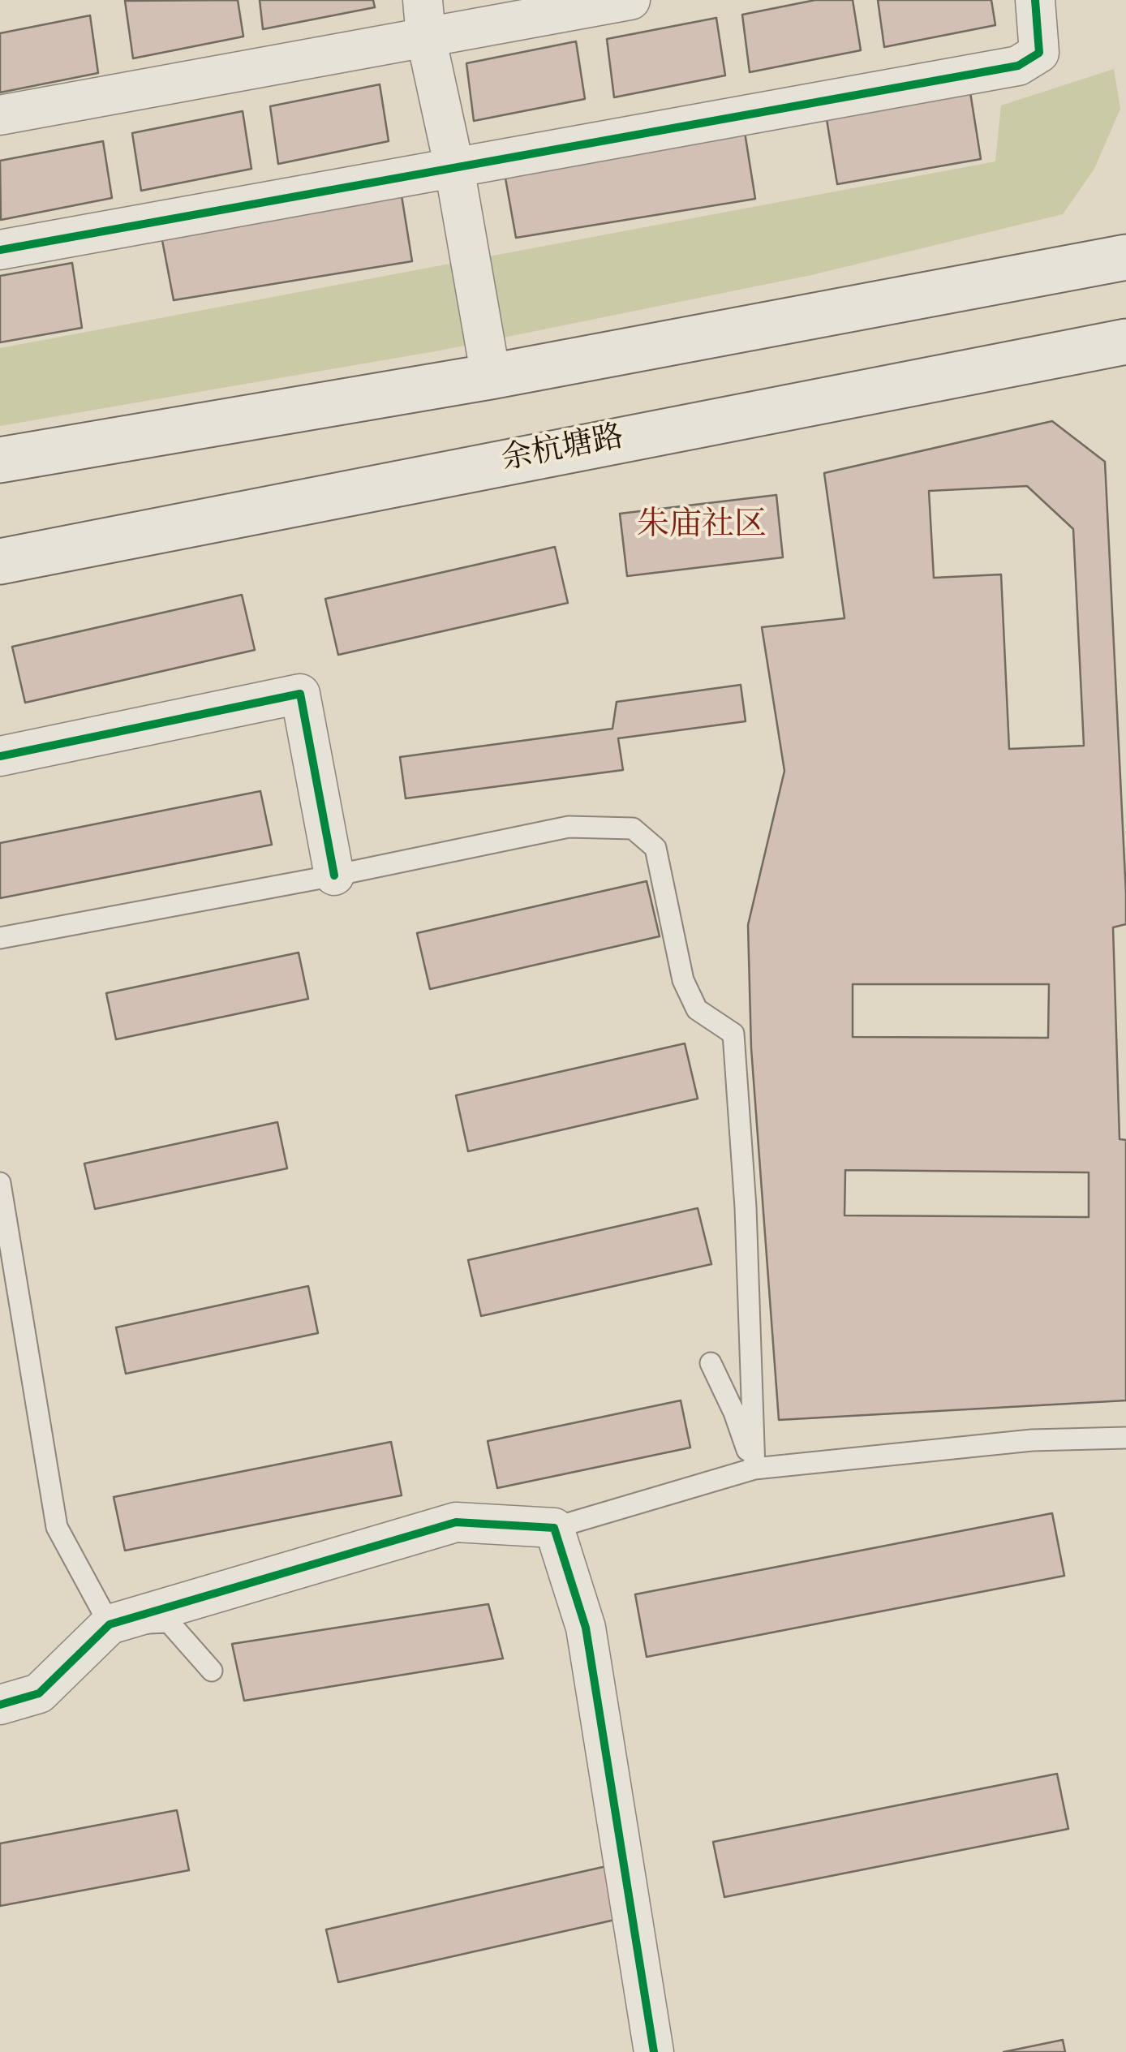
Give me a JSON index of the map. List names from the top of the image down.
{
  "streets": {
    "main road": ["余杭塘路"]
  },
  "districts": ["朱庙社区"]
}
